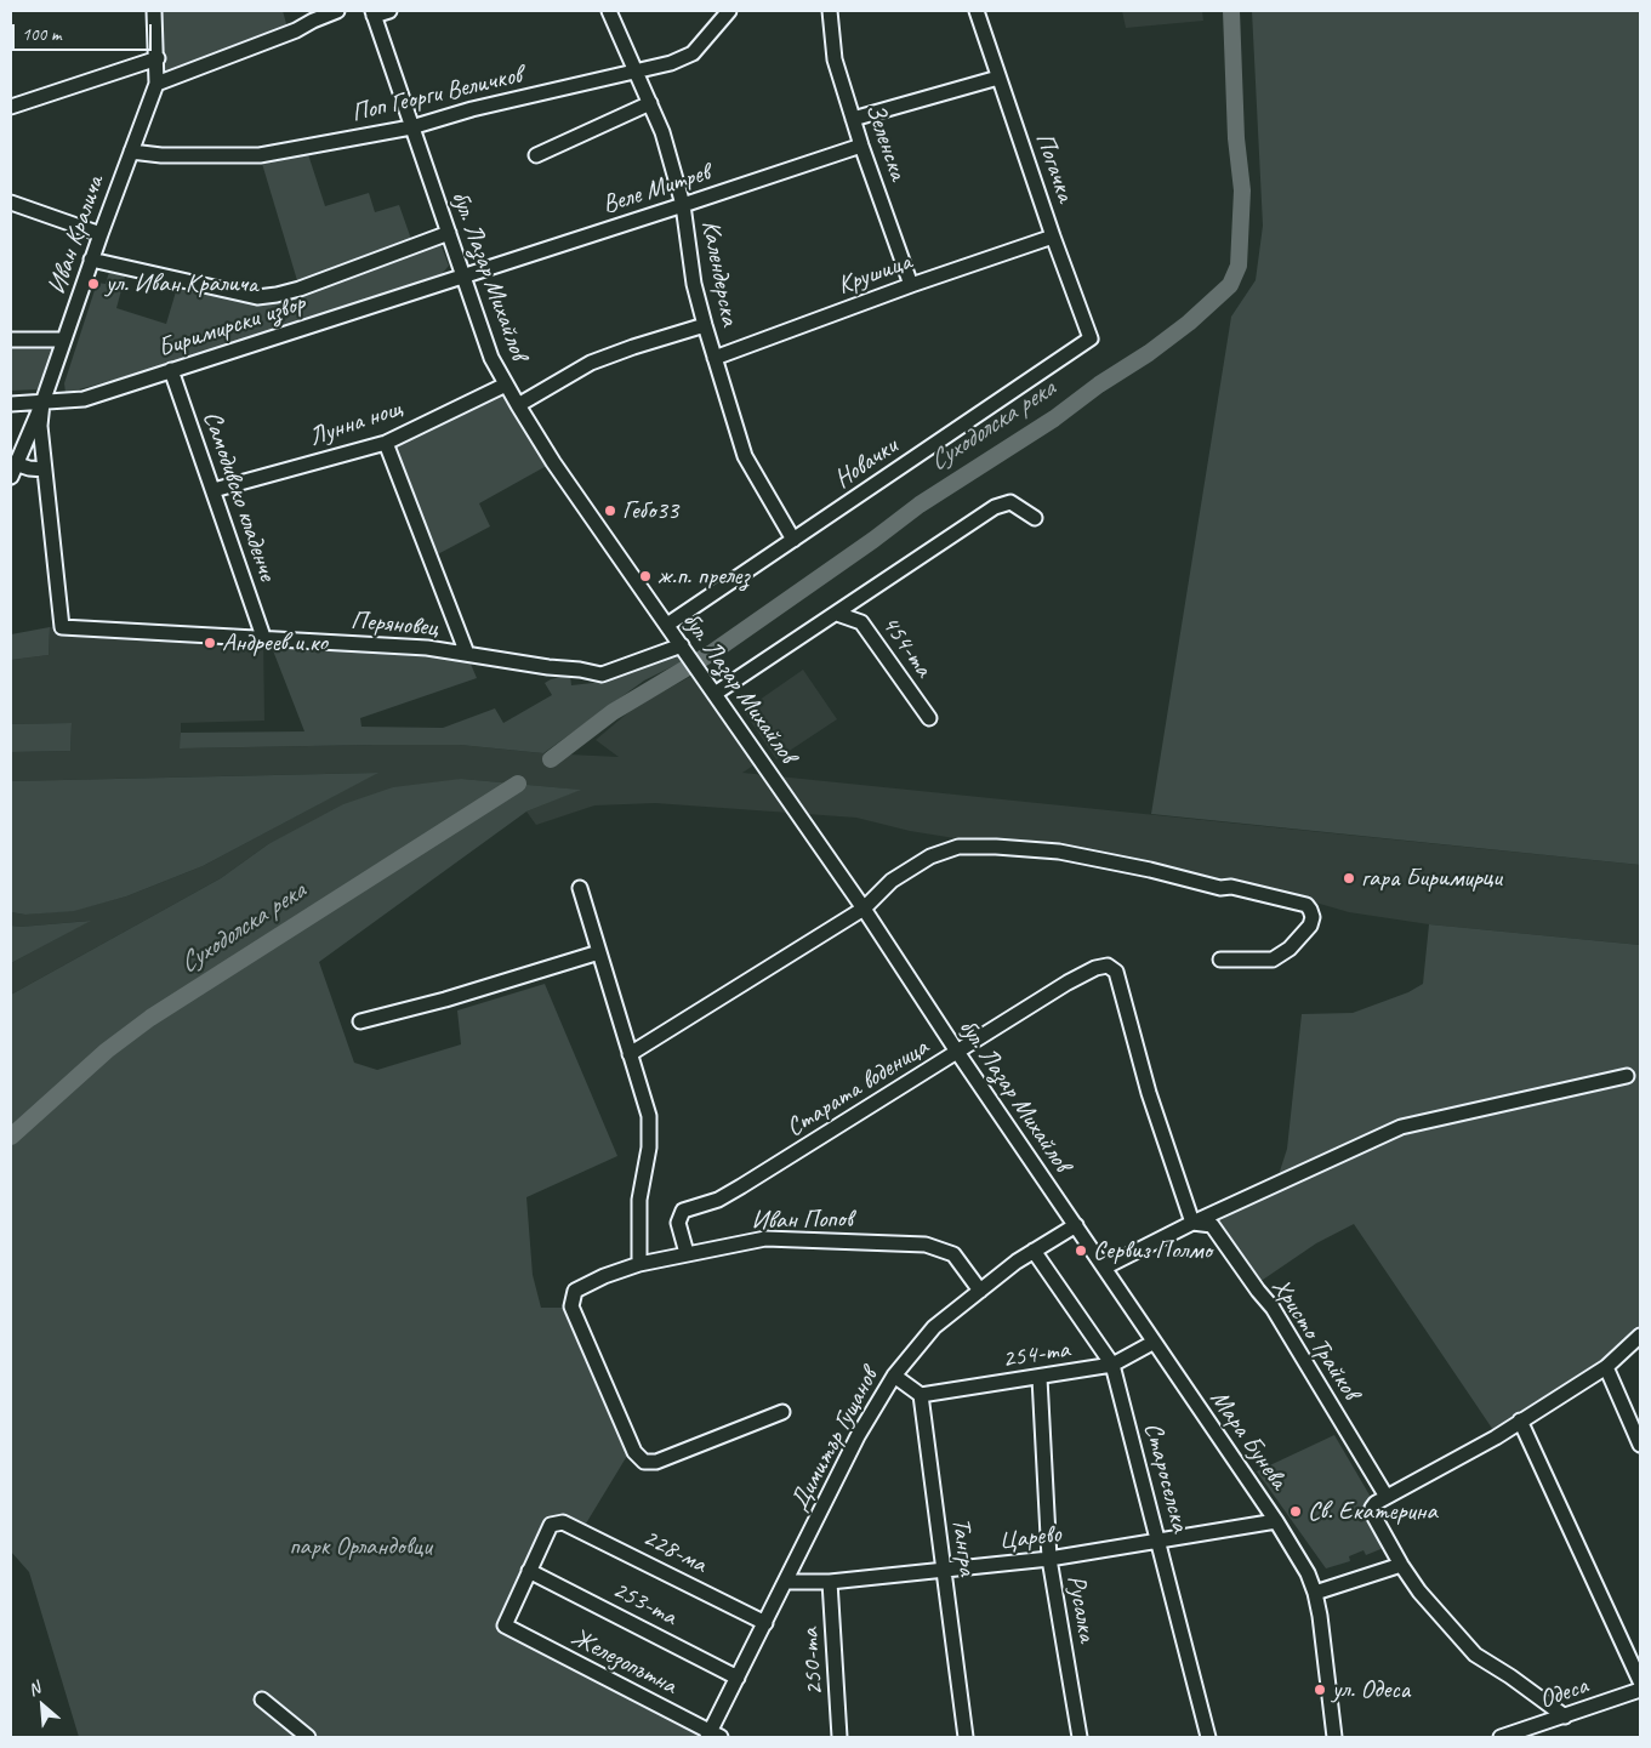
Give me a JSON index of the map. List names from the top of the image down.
{
  "streets": {
    "street": [
      "Поп Георги Величков",
      "Зеленска",
      "Погачка",
      "Веле Митрев",
      "Иван Кралича",
      "Календерска",
      "Крушица",
      "бул. Лазар Михайлов",
      "Биримирски извор",
      "Лунна нощ",
      "Новачки",
      "Самодивско кладенче",
      "Перяновец",
      "454-та",
      "Старата воденица",
      "Иван Попов",
      "Христо Трайков",
      "254-та",
      "Димитър Гущанов",
      "Мара Бунева",
      "Староселска",
      "Царево",
      "Тангра",
      "228-ма",
      "253-та",
      "Русалка",
      "Железопътна",
      "250-та",
      "Одеса"
    ]
  },
  "crossings": [
    ["Поп Георги Величков", "Иван Кралича"],
    ["Поп Георги Величков", "Календерска"],
    ["Поп Георги Величков", "бул. Лазар Михайлов"],
    ["Зеленска", "Веле Митрев"],
    ["Зеленска", "Крушица"],
    ["Погачка", "Крушица"],
    ["Погачка", "Новачки"],
    ["Веле Митрев", "Календерска"],
    ["Веле Митрев", "бул. Лазар Михайлов"],
    ["Веле Митрев", "Биримирски извор"],
    ["Иван Кралича", "Биримирски извор"],
    ["Иван Кралича", "Перяновец"],
    ["Календерска", "Крушица"],
    ["Календерска", "Новачки"],
    ["бул. Лазар Михайлов", "Биримирски извор"],
    ["бул. Лазар Михайлов", "Лунна нощ"],
    ["бул. Лазар Михайлов", "Новачки"],
    ["бул. Лазар Михайлов", "Перяновец"],
    ["бул. Лазар Михайлов", "Старата воденица"],
    ["бул. Лазар Михайлов", "Димитър Гущанов"],
    ["бул. Лазар Михайлов", "Мара Бунева"],
    ["Биримирски извор", "Самодивско кладенче"],
    ["Лунна нощ", "Самодивско кладенче"],
    ["Самодивско кладенче", "Перяновец"],
    ["Старата воденица", "Иван Попов"],
    ["Старата воденица", "Христо Трайков"],
    ["Иван Попов", "Димитър Гущанов"],
    ["254-та", "Мара Бунева"],
    ["254-та", "Староселска"],
    ["254-та", "Тангра"],
    ["254-та", "Русалка"],
    ["Димитър Гущанов", "Мара Бунева"],
    ["Димитър Гущанов", "Староселска"],
    ["Димитър Гущанов", "Царево"],
    ["Димитър Гущанов", "228-ма"],
    ["Димитър Гущанов", "253-та"],
    ["Димитър Гущанов", "Железопътна"],
    ["Мара Бунева", "Царево"],
    ["Староселска", "Царево"],
    ["Царево", "Тангра"],
    ["Царево", "Русалка"],
    ["Царево", "250-та"],
    ["228-ма", "253-та"],
    ["228-ма", "Железопътна"],
    ["253-та", "Железопътна"]
  ],
  "water": ["Суходолска река"],
  "parks": ["парк Орландовци"],
  "places": [
    "ул. Иван Кралича",
    "Гебо33",
    "ж.п. прелез",
    "Андреев и ко",
    "гара Биримирци",
    "Сервиз Полмо",
    "Св. Екатерина",
    "ул. Одеса"
  ],
  "scale_bar": "100 m",
  "north": "top left"
}
